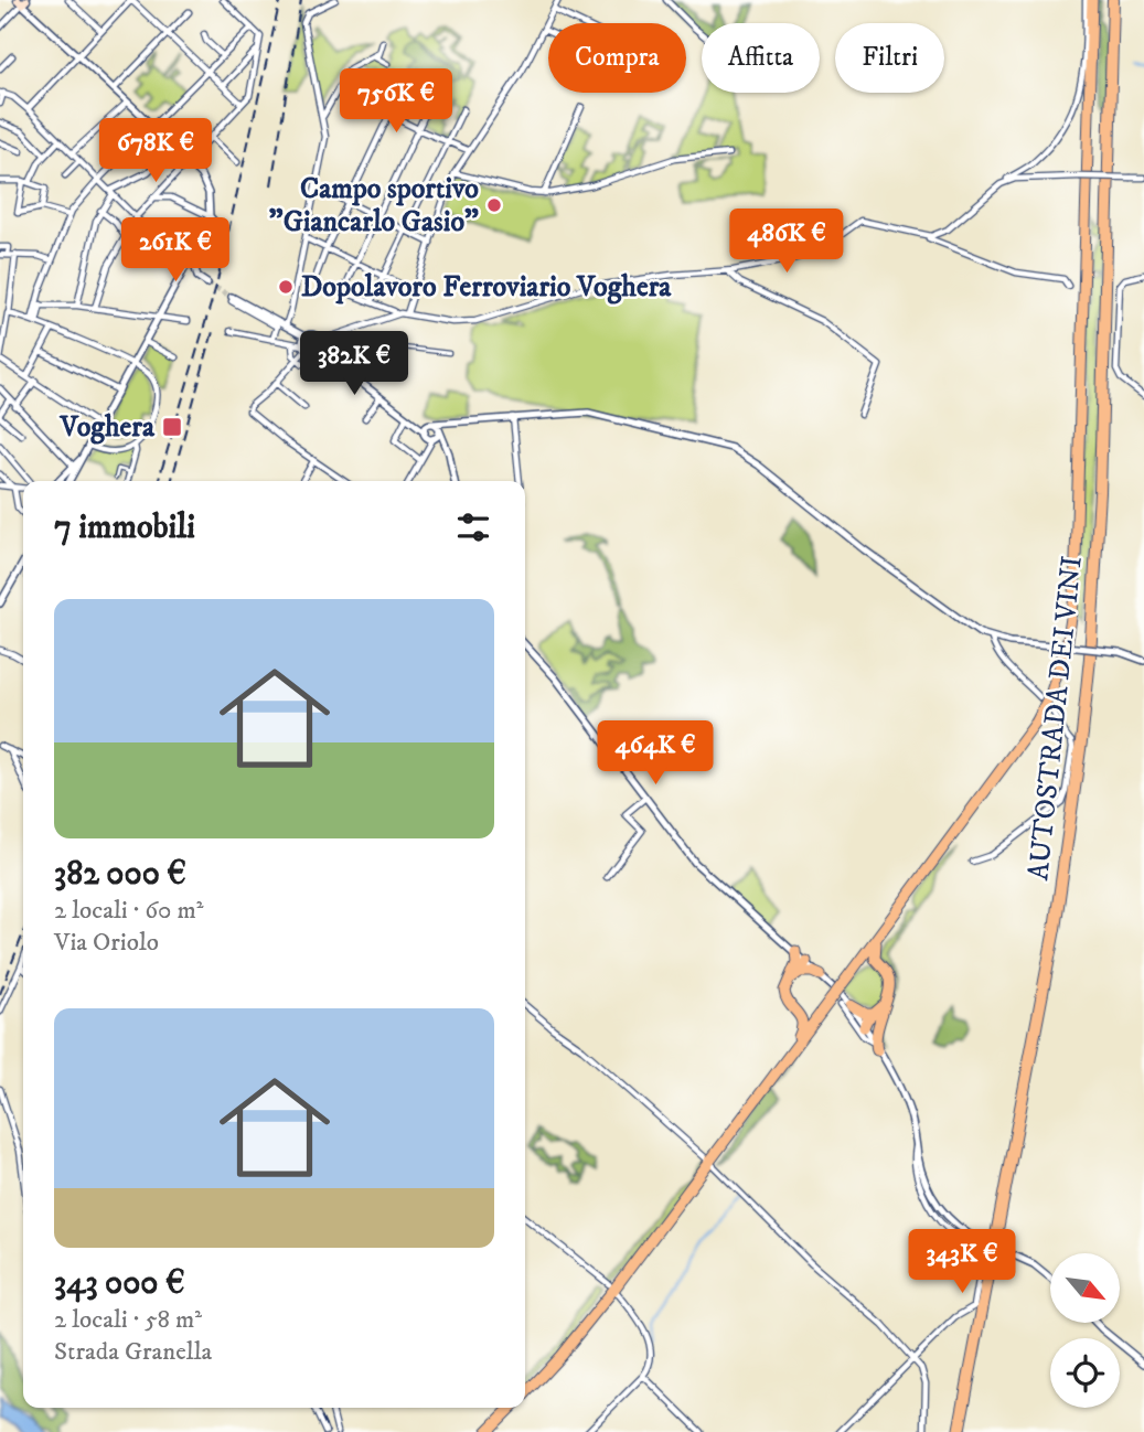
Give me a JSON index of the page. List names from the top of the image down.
{
  "streets": {
    "highway": ["AUTOSTRADA DEI VINI"]
  },
  "places": {
    "other": ["Campo sportivo \"Giancarlo Gasio\"", "Dopolavoro Ferroviario Voghera"],
    "transit": ["Voghera"]
  },
  "north": "bottom right",
  "page": {
    "chip": ["Compra", "Affitta", "Filtri"],
    "price": [
      "756K €",
      "678K €",
      "486K €",
      "261K €",
      "382K €",
      "464K €",
      "343K €"
    ],
    "heading": "7 immobili",
    "list": [
      {
        "name": "382 000 €",
        "note": "2 locali · 60 m² · Via Oriolo"
      },
      {
        "name": "343 000 €",
        "note": "2 locali · 58 m² · Strada Granella"
      }
    ]
  }
}
